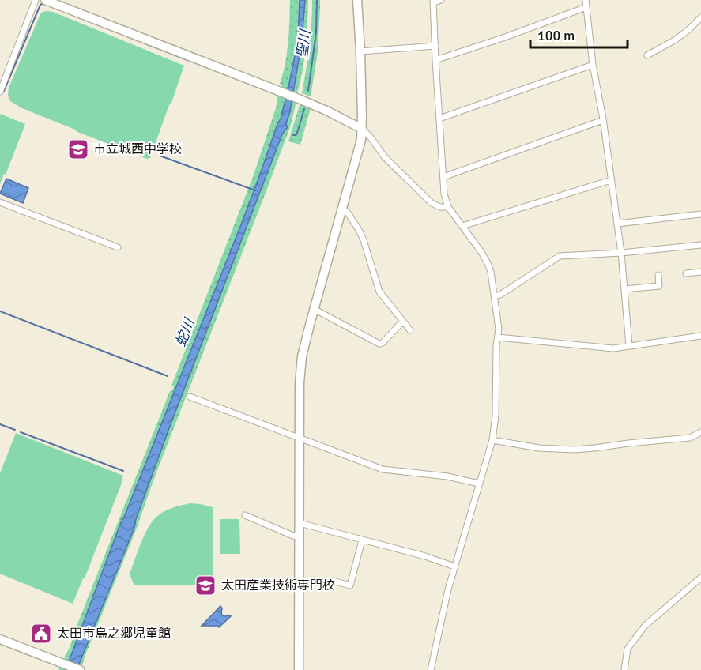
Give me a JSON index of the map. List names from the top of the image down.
{
  "water": ["聖川", "蛇川"],
  "places": {
    "school or university": ["市立城西中学校", "太田産業技術専門校"],
    "public building": ["太田市鳥之郷児童館"]
  },
  "scale_bar": "100 m"
}
